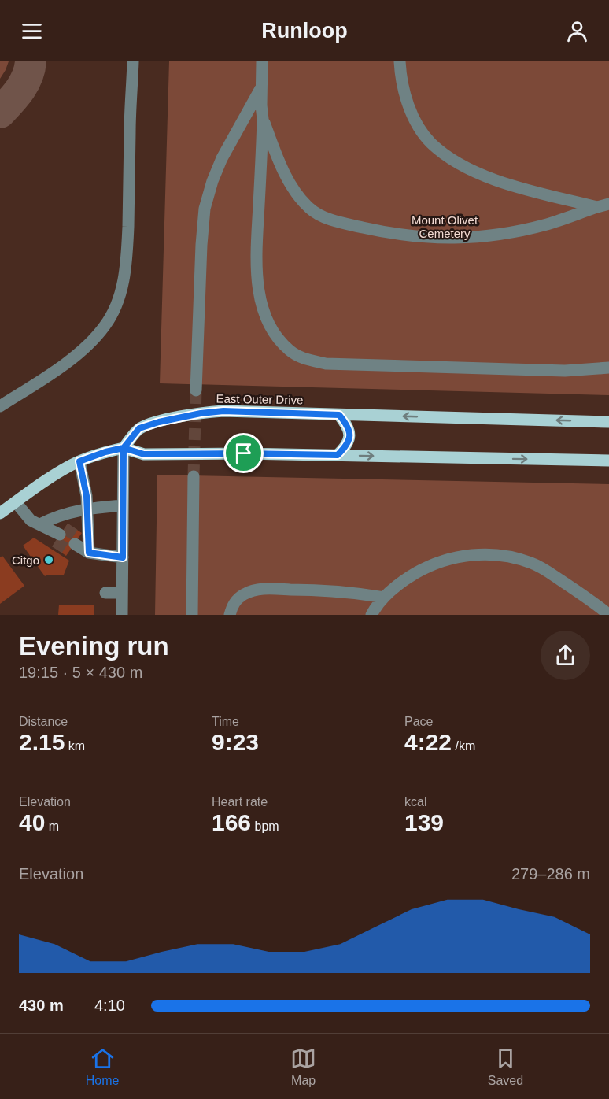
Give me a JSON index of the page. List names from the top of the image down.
{
  "streets": {
    "main road": ["East Outer Drive"]
  },
  "parks": ["Mount Olivet Cemetery"],
  "places": ["Citgo"],
  "page": {
    "header": "Runloop",
    "heading": ["Evening run", "19:15 · 5 × 430 m"],
    "stats": [
      ["Distance", "2.15 km"],
      ["Time", "9:23"],
      ["Pace", "4:22 /km"],
      ["Elevation", "40 m"],
      ["Heart rate", "166 bpm"],
      ["kcal", "139"]
    ],
    "chart": ["Elevation", "279–286 m"],
    "list": [
      {
        "name": "430 m",
        "note": "4:10"
      }
    ],
    "tabs": ["Home", "Map", "Saved"]
  }
}
